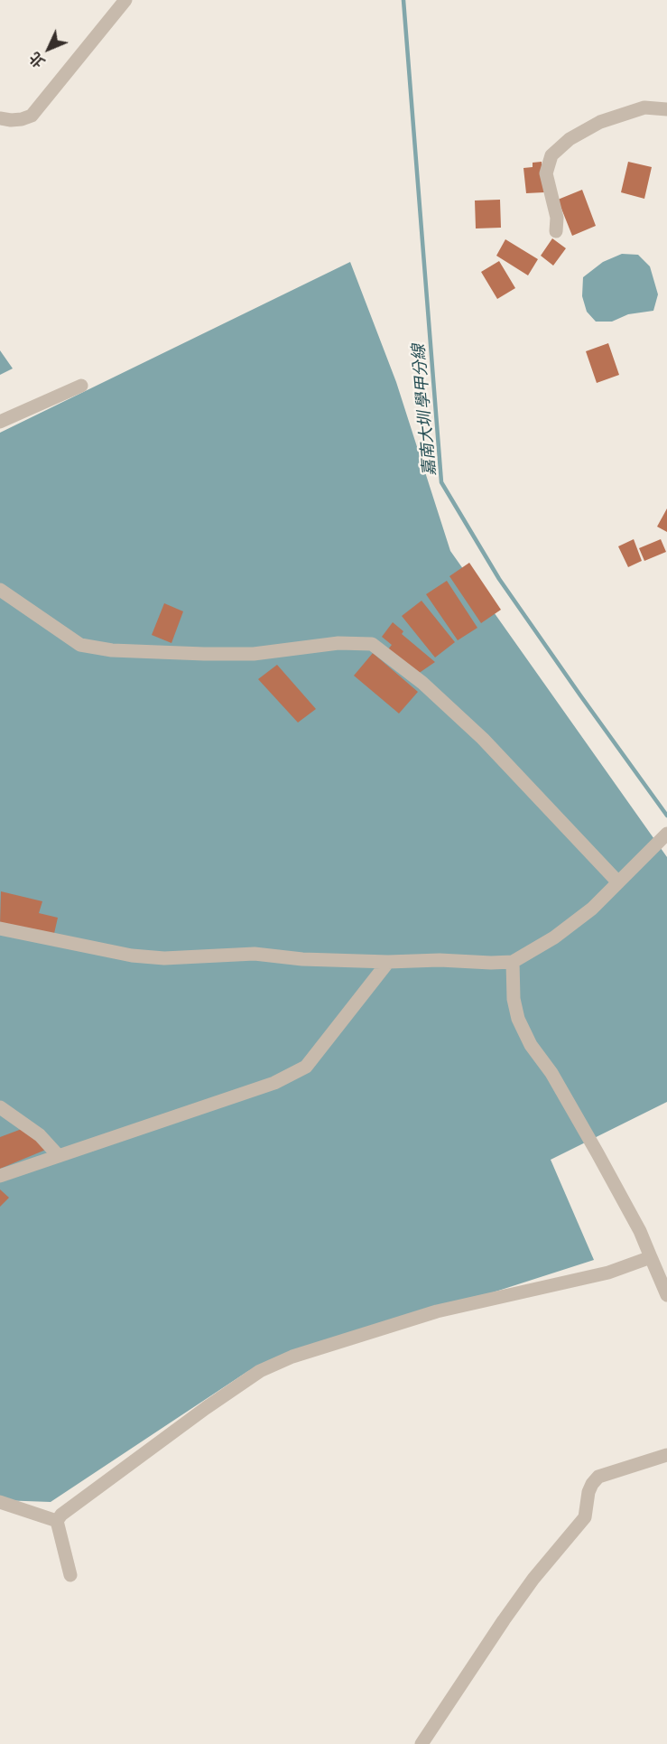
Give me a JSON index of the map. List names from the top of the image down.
{
  "water": ["嘉南大圳 學甲分線"],
  "north": "bottom left"
}
